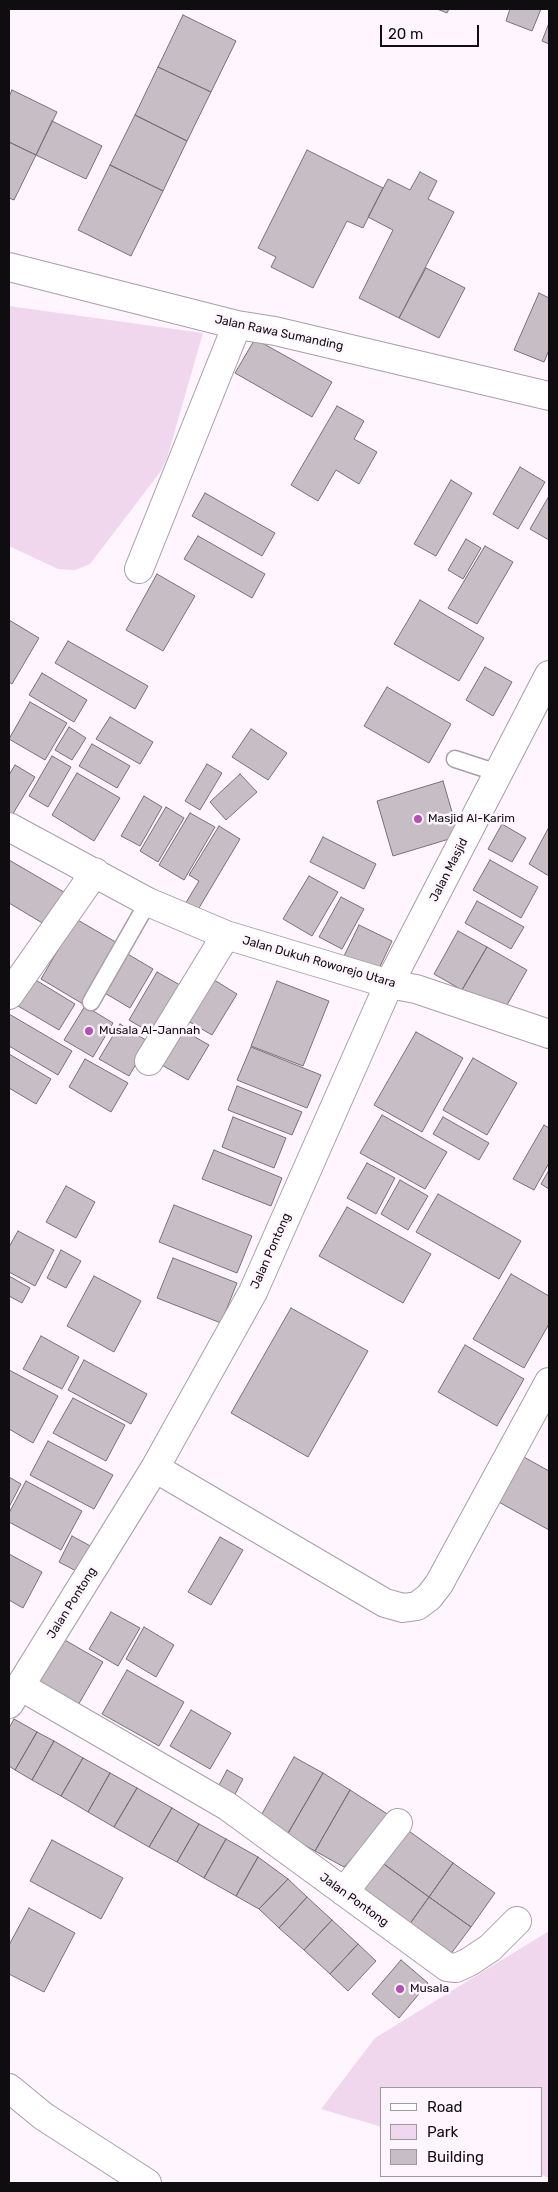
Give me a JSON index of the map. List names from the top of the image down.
{
  "streets": {
    "street": [
      "Jalan Rawa Sumanding",
      "Jalan Masjid",
      "Jalan Dukuh Roworejo Utara",
      "Jalan Pontong"
    ]
  },
  "crossings": [
    ["Jalan Masjid", "Jalan Dukuh Roworejo Utara"],
    ["Jalan Masjid", "Jalan Pontong"],
    ["Jalan Dukuh Roworejo Utara", "Jalan Pontong"]
  ],
  "places": ["Masjid Al-Karim", "Musala Al-Jannah", "Musala"],
  "legend": ["Road", "Park", "Building"],
  "scale_bar": "20 m"
}
